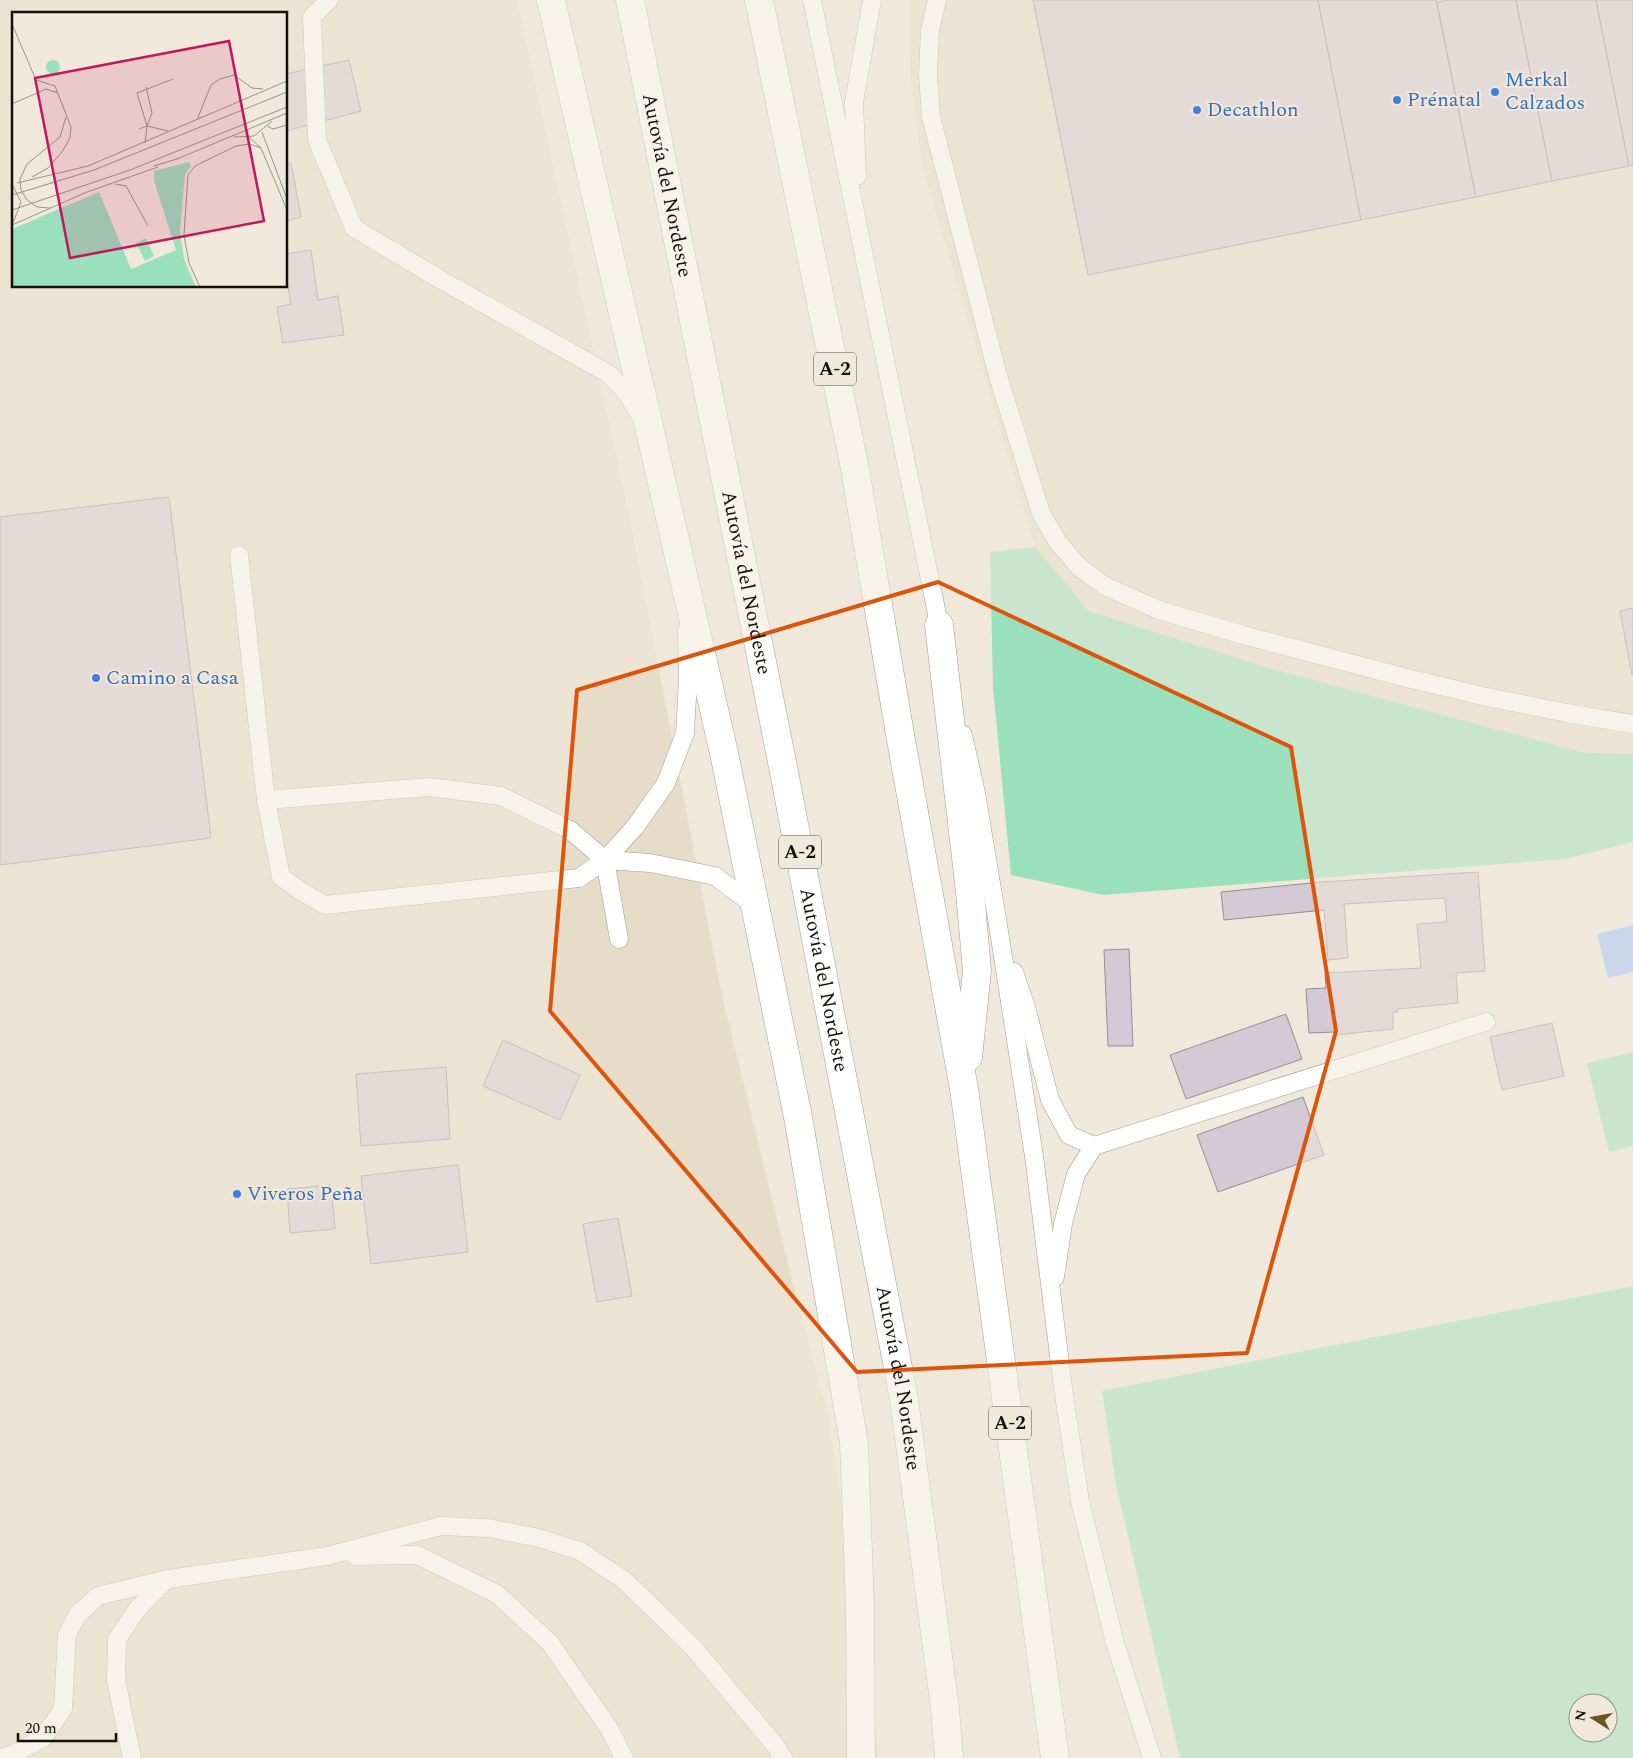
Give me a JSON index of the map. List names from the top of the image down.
{
  "streets": {
    "main road": ["Autovía del Nordeste", "A-2"]
  },
  "places": [
    "Merkal Calzados",
    "Prénatal",
    "Decathlon",
    "Camino a Casa",
    "Viveros Peña"
  ],
  "scale_bar": "20 m",
  "north": "left"
}
